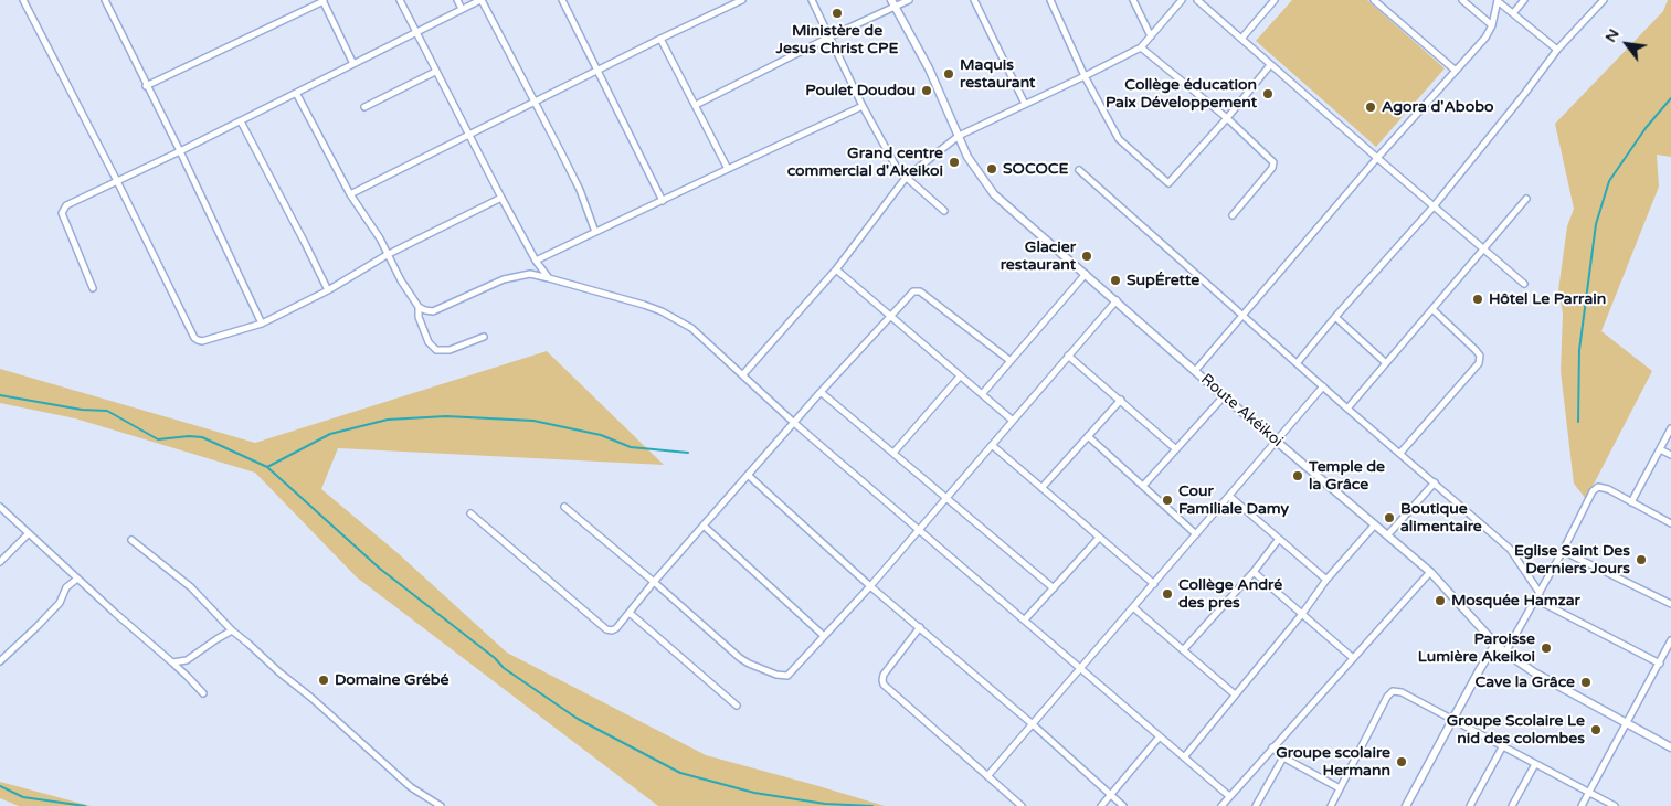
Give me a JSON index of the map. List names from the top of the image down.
{
  "streets": {
    "street": ["Route Akéikoi"]
  },
  "places": [
    "Ministère de Jesus Christ CPE",
    "Maquis restaurant",
    "Poulet Doudou",
    "Collège éducation Paix Développement",
    "Agora d'Abobo",
    "Grand centre commercial d'Akeikoi",
    "SOCOCE",
    "Glacier restaurant",
    "SupÉrette",
    "Hôtel Le Parrain",
    "Temple de la Grâce",
    "Cour Familiale Damy",
    "Boutique alimentaire",
    "Eglise Saint Des Derniers Jours",
    "Collège André des pres",
    "Mosquée Hamzar",
    "Paroisse Lumière Akeikoi",
    "Domaine Grébé",
    "Cave la Grâce",
    "Groupe Scolaire Le nid des colombes",
    "Groupe scolaire Hermann"
  ],
  "north": "top left"
}
